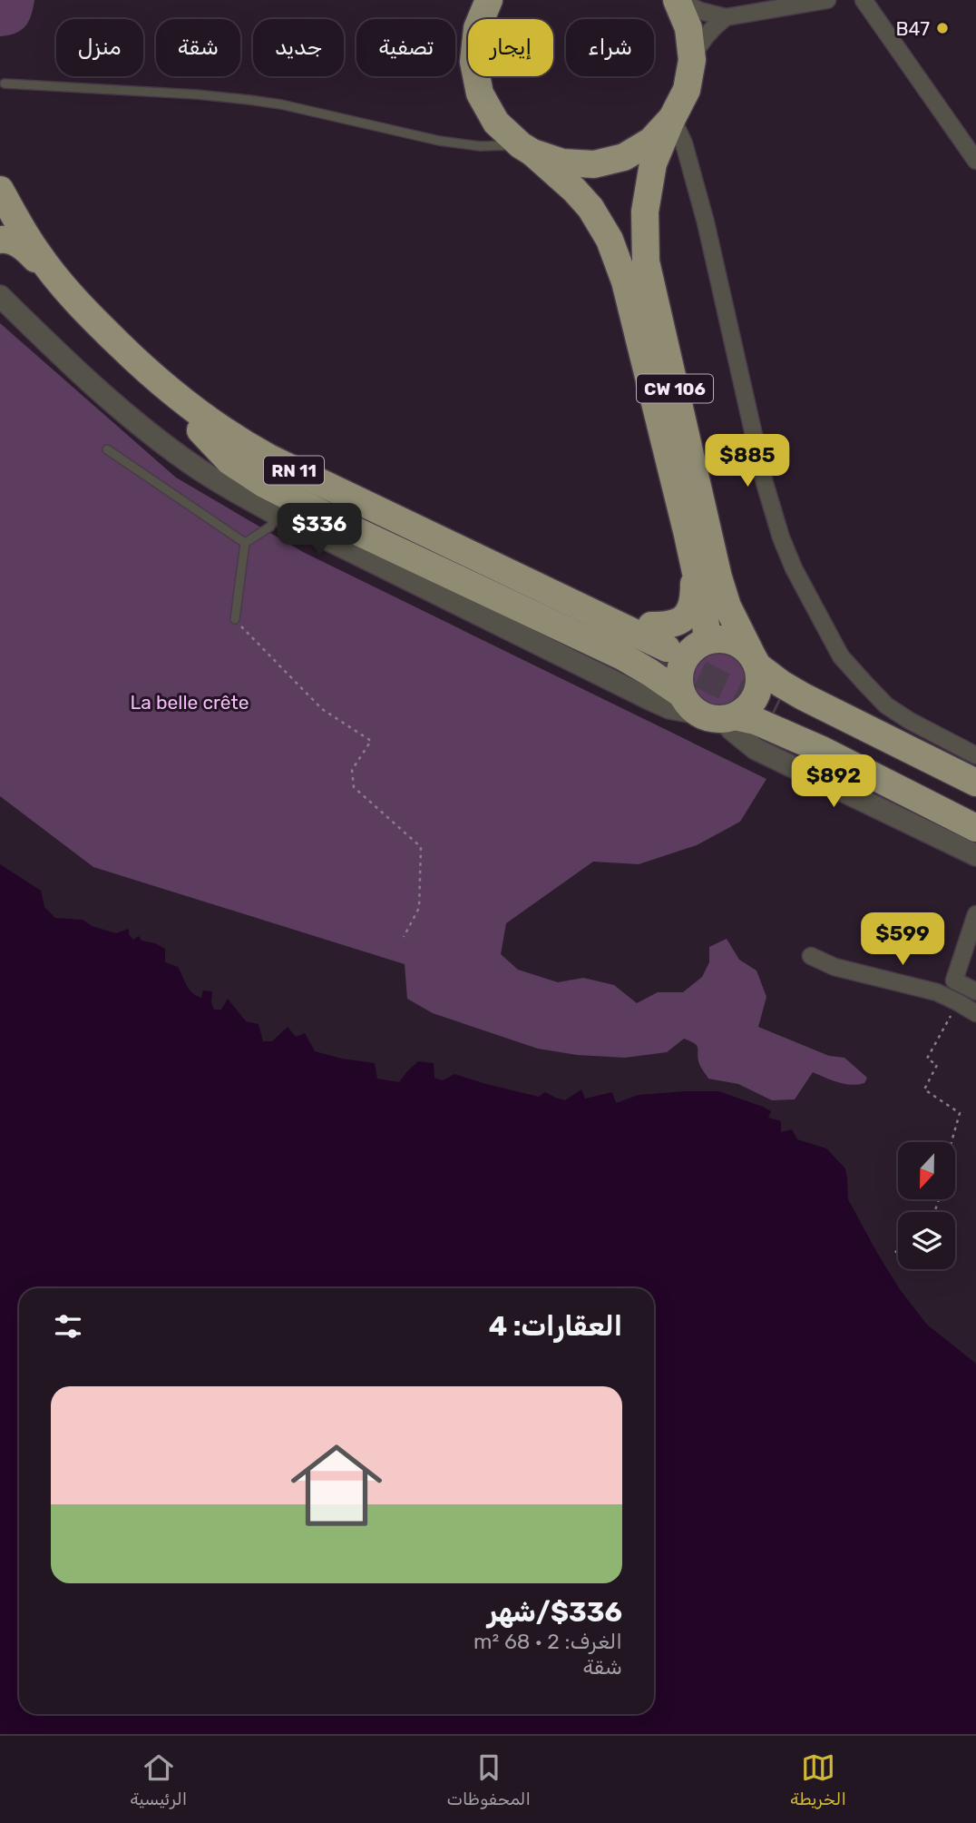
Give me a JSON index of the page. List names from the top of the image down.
{
  "streets": {
    "highway": ["CW 106", "RN 11"]
  },
  "parks": ["La belle crête"],
  "places": ["B47"],
  "north": "bottom",
  "page": {
    "chip": [
      "شراء",
      "إيجار",
      "تصفية",
      "جديد",
      "شقة",
      "منزل"
    ],
    "price": [
      "$885",
      "$336",
      "$892",
      "$599"
    ],
    "heading": "العقارات: 4",
    "list": [
      {
        "name": "$336/شهر",
        "note": "الغرف: 2 · 68 m² · شقة"
      }
    ],
    "tabs": ["الخريطة", "المحفوظات", "الرئيسية"]
  }
}
